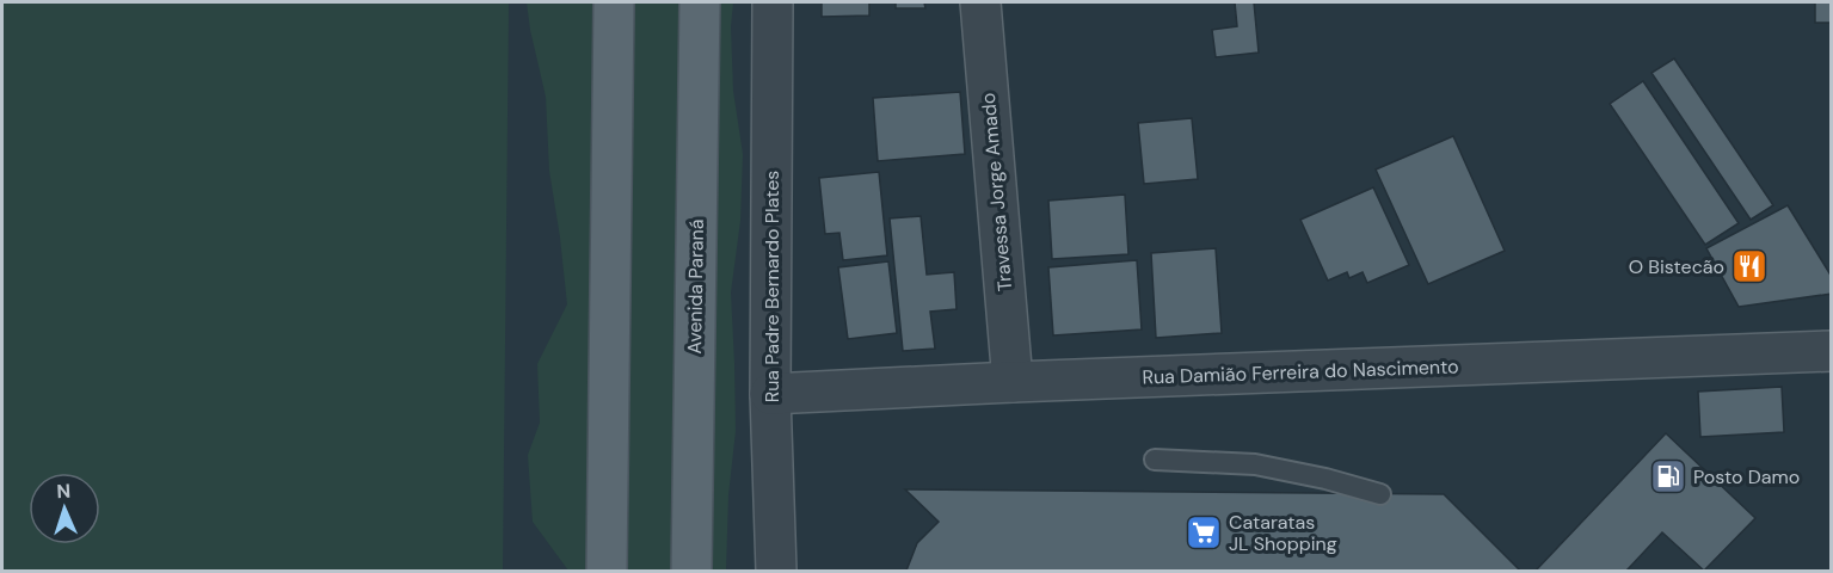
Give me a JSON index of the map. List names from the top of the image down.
{
  "streets": {
    "main road": ["Avenida Paraná"],
    "street": ["Travessa Jorge Amado", "Rua Padre Bernardo Plates", "Rua Damião Ferreira do Nascimento"]
  },
  "crossings": [
    ["Travessa Jorge Amado", "Rua Damião Ferreira do Nascimento"],
    ["Rua Padre Bernardo Plates", "Rua Damião Ferreira do Nascimento"]
  ],
  "places": {
    "restaurant": ["O Bistecão"],
    "fuel station": ["Posto Damo"],
    "supermarket": ["Cataratas JL Shopping"]
  },
  "north": "top"
}
